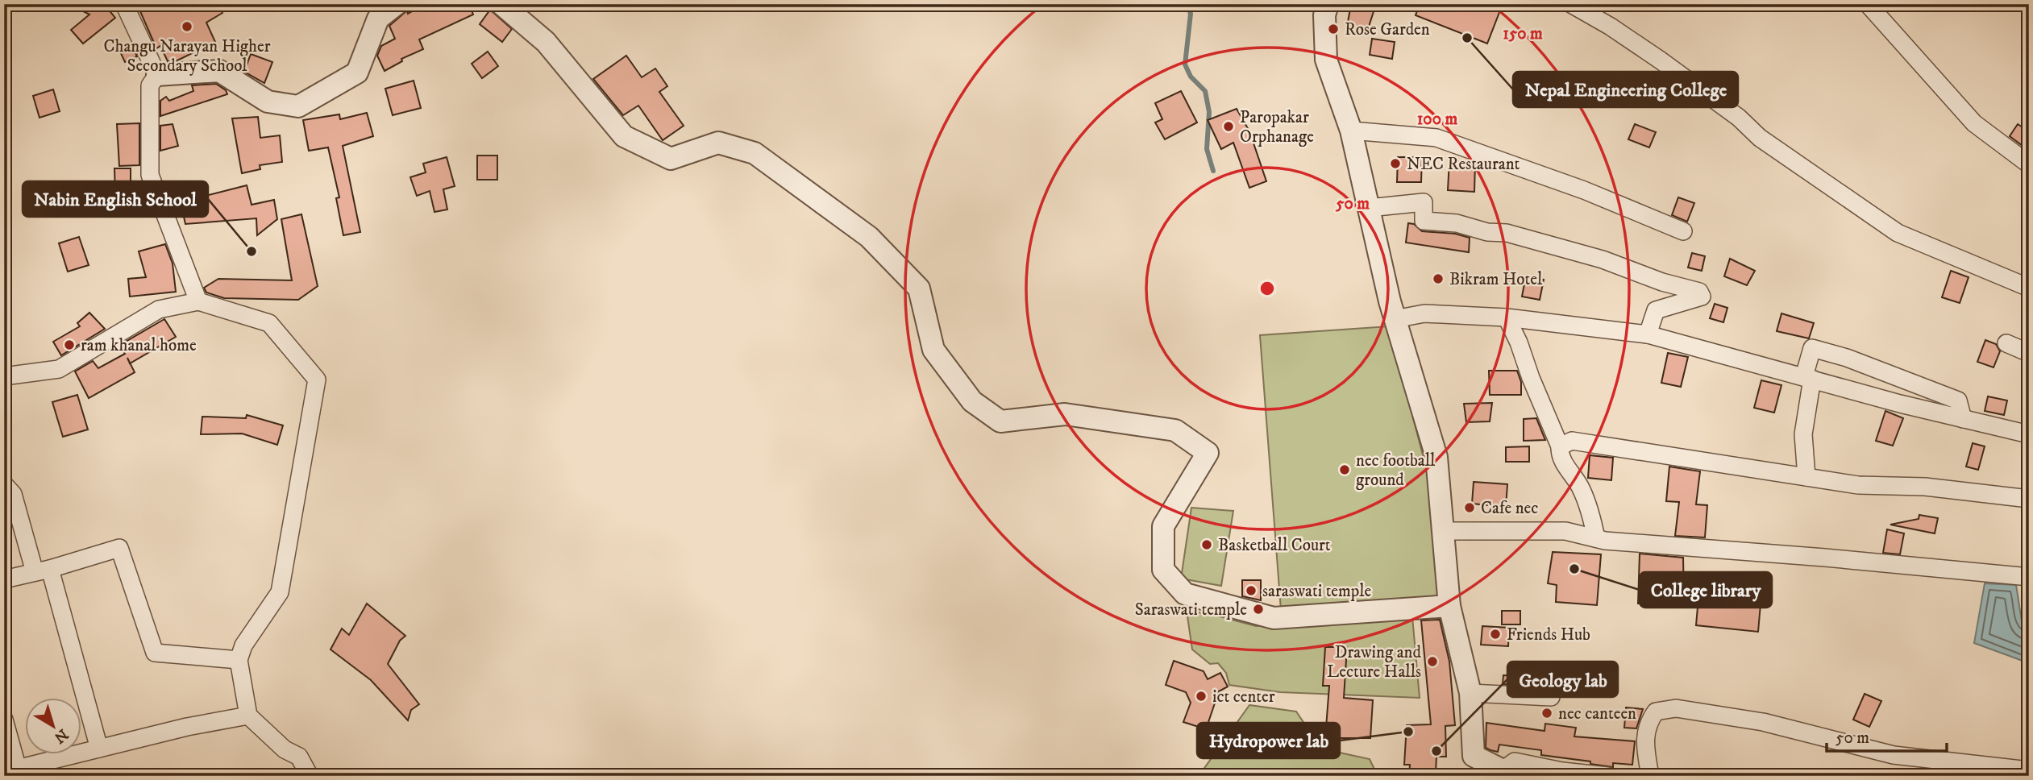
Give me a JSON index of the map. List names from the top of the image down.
{
  "places": [
    "Changu Narayan Higher Secondary School",
    "Rose Garden",
    "Nepal Engineering College",
    "Paropakar Orphanage",
    "NEC Restaurant",
    "Nabin English School",
    "Bikram Hotel",
    "ram khanal home",
    "nec football ground",
    "Cafe nec",
    "Basketball Court",
    "College library",
    "saraswati temple",
    "Saraswati temple",
    "Friends Hub",
    "Drawing and Lecture Halls",
    "ict center",
    "nec canteen",
    "Hydropower lab",
    "Geology lab"
  ],
  "scale_bar": "50 m",
  "north": "bottom right",
  "rings": ["150 m", "100 m", "50 m"]
}
